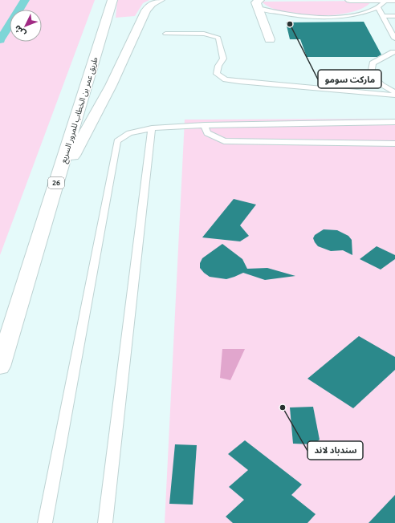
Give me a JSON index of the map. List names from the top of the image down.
{
  "streets": {
    "main road": ["طريق عمر بن الخطاب للمرور السريع", "26"]
  },
  "places": ["ماركت سومو", "سندباد لاند"],
  "north": "bottom left"
}
